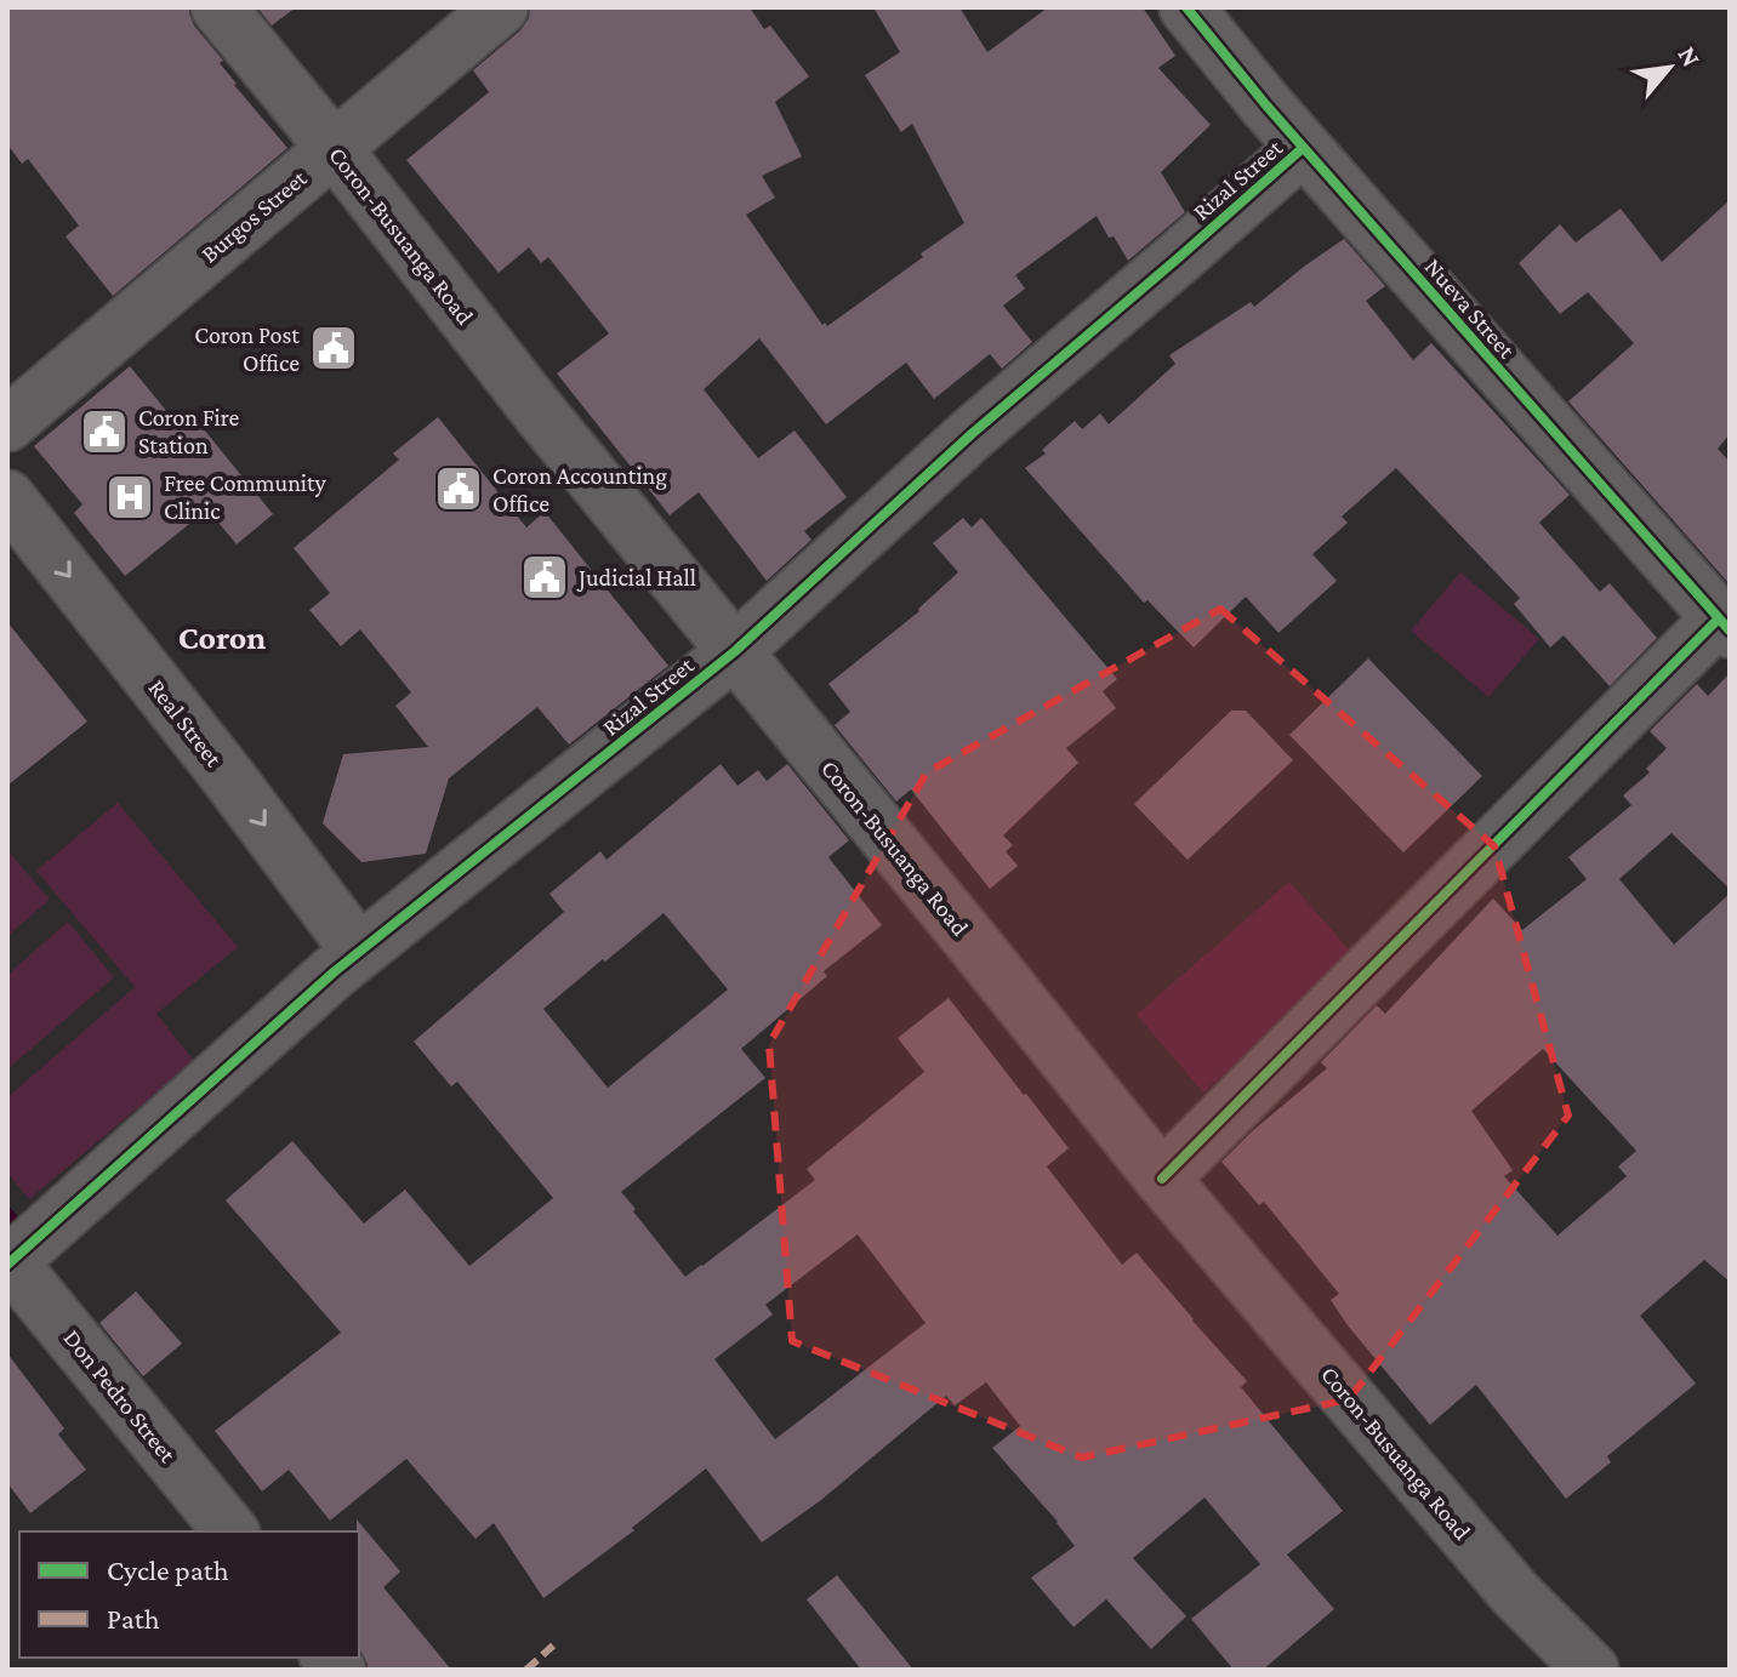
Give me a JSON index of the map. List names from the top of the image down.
{
  "streets": {
    "street": [
      "Rizal Street",
      "Burgos Street",
      "Coron-Busuanga Road",
      "Nueva Street",
      "Real Street",
      "Don Pedro Street"
    ]
  },
  "crossings": [
    ["Rizal Street", "Coron-Busuanga Road"],
    ["Rizal Street", "Nueva Street"],
    ["Rizal Street", "Real Street"],
    ["Rizal Street", "Don Pedro Street"],
    ["Burgos Street", "Coron-Busuanga Road"]
  ],
  "one_way": ["Real Street"],
  "districts": ["Coron"],
  "places": {
    "public building": [
      "Coron Post Office",
      "Coron Fire Station",
      "Coron Accounting Office",
      "Judicial Hall"
    ],
    "hospital": ["Free Community Clinic"]
  },
  "legend": ["Cycle path", "Path"],
  "north": "top right"
}
